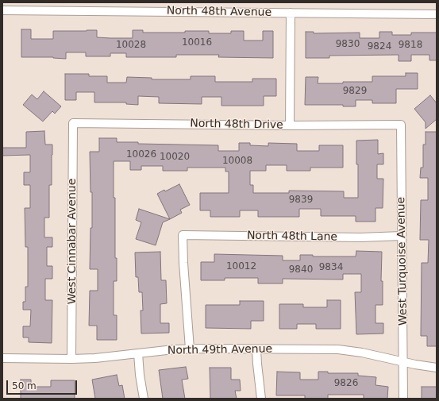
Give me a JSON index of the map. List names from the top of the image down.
{
  "streets": {
    "street": [
      "North 48th Avenue",
      "North 48th Drive",
      "North 48th Lane",
      "West Cinnabar Avenue",
      "West Turquoise Avenue",
      "North 49th Avenue"
    ]
  },
  "crossings": [
    ["North 48th Drive", "West Cinnabar Avenue"],
    ["North 48th Drive", "West Turquoise Avenue"],
    ["North 48th Lane", "West Turquoise Avenue"],
    ["North 48th Lane", "North 49th Avenue"],
    ["West Cinnabar Avenue", "North 49th Avenue"],
    ["West Turquoise Avenue", "North 49th Avenue"]
  ],
  "house_numbers": [
    "10016",
    "9830",
    "10028",
    "9818",
    "9824",
    "9829",
    "10026",
    "10020",
    "10008",
    "9839",
    "10012",
    "9834",
    "9840",
    "9826"
  ],
  "scale_bar": "50 m"
}
